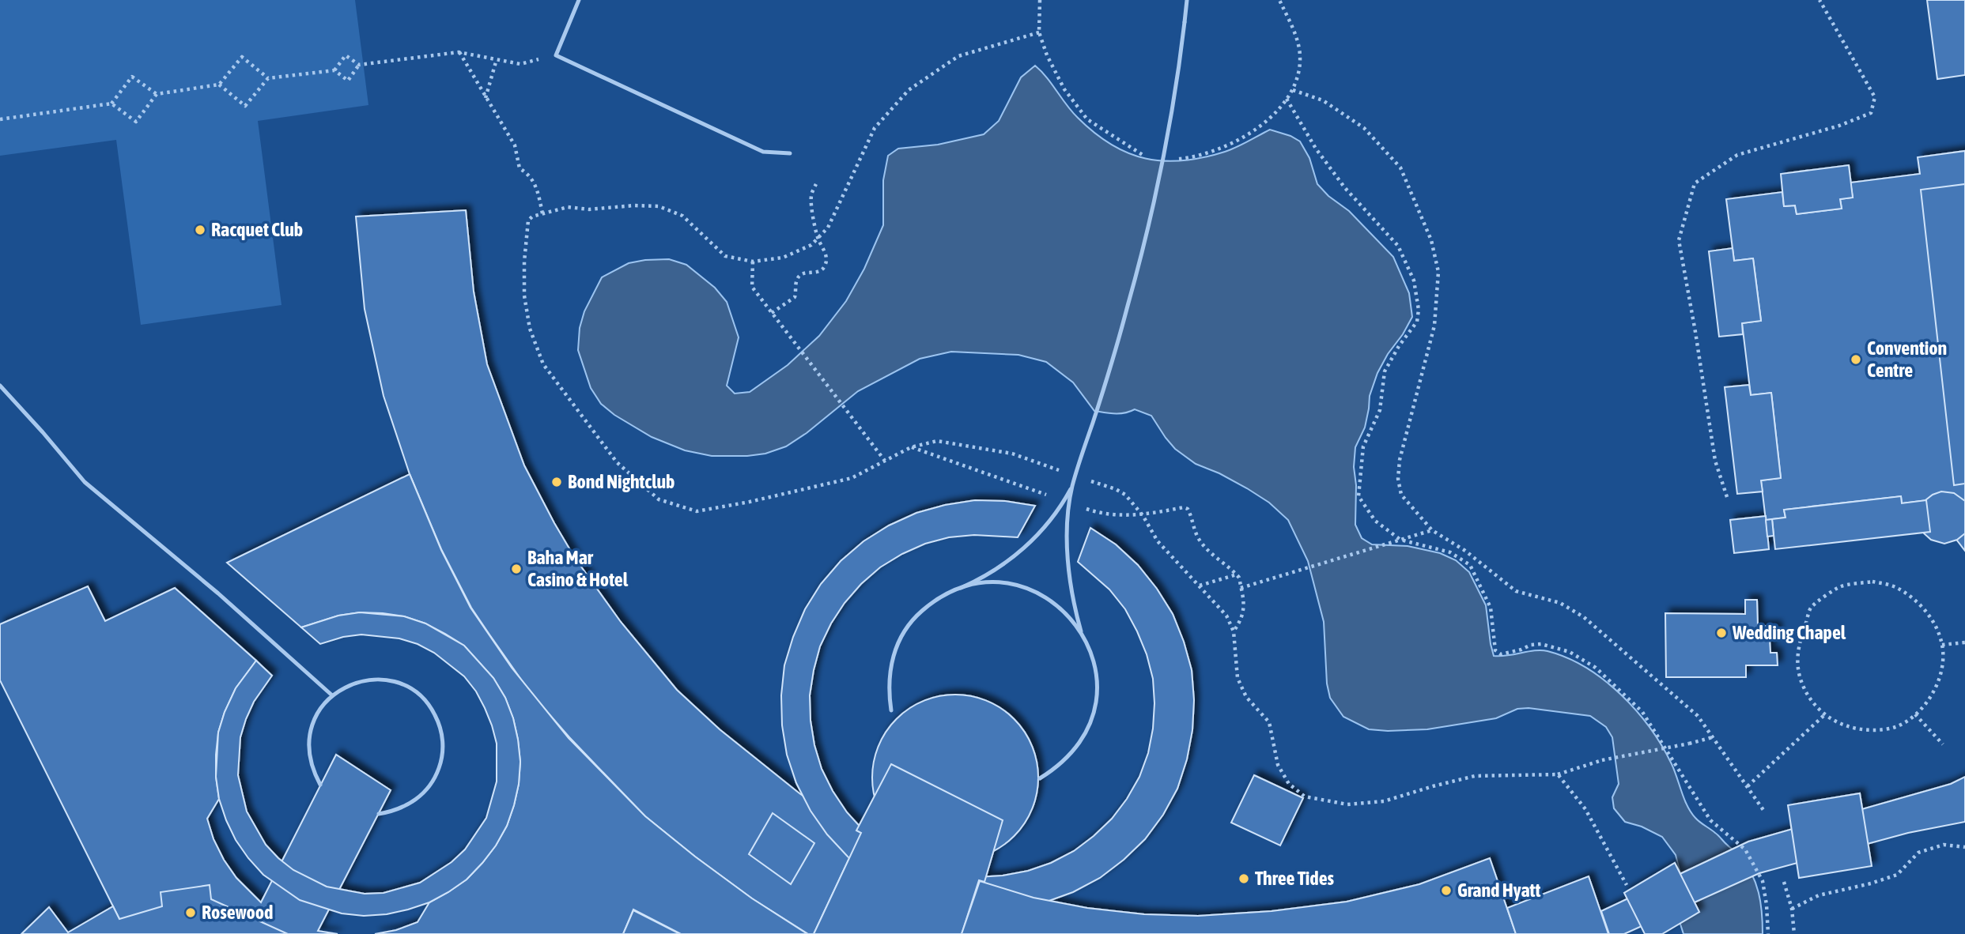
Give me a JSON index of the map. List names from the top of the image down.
{
  "places": [
    "Racquet Club",
    "Convention Centre",
    "Bond Nightclub",
    "Baha Mar Casino & Hotel",
    "Wedding Chapel",
    "Three Tides",
    "Grand Hyatt",
    "Rosewood"
  ]
}
